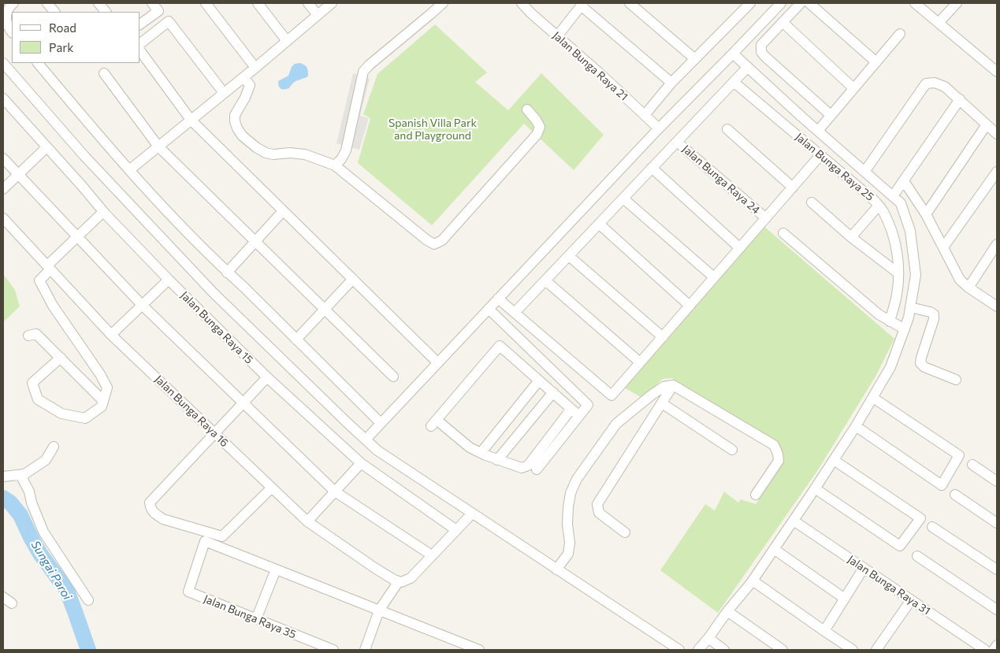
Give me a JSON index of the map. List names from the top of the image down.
{
  "streets": {
    "street": [
      "Jalan Bunga Raya 21",
      "Jalan Bunga Raya 25",
      "Jalan Bunga Raya 24",
      "Jalan Bunga Raya 15",
      "Jalan Bunga Raya 16",
      "Jalan Bunga Raya 31",
      "Jalan Bunga Raya 35"
    ]
  },
  "water": ["Sungai Paroi"],
  "parks": ["Spanish Villa Park and Playground"],
  "legend": ["Road", "Park"]
}
